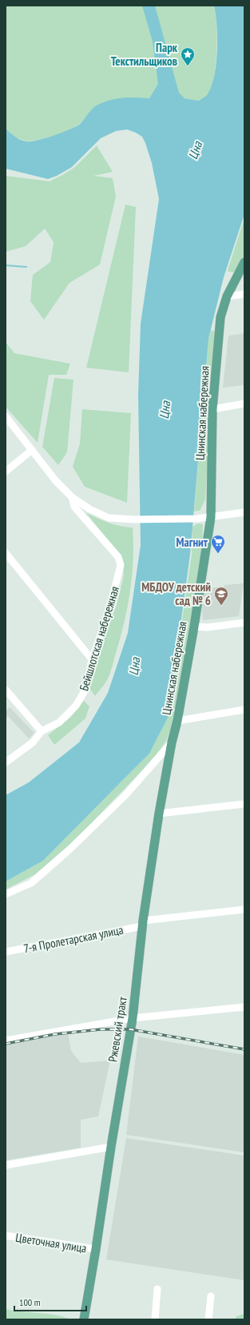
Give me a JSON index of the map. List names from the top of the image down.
{
  "streets": {
    "main road": ["Цнинская набережная", "Ржевский тракт"],
    "street": ["Бейшлотская набережная", "7-я Пролетарская улица", "Цветочная улица"]
  },
  "crossings": [
    ["Цнинская набережная", "Бейшлотская набережная"],
    ["Цнинская набережная", "Ржевский тракт"],
    ["7-я Пролетарская улица", "Ржевский тракт"],
    ["Ржевский тракт", "Цветочная улица"]
  ],
  "water": ["Цна"],
  "places": {
    "place": ["Парк Текстильщиков"],
    "supermarket": ["Магнит"],
    "school or university": ["МБДОУ детский сад № 6"]
  },
  "scale_bar": "100 m"
}
